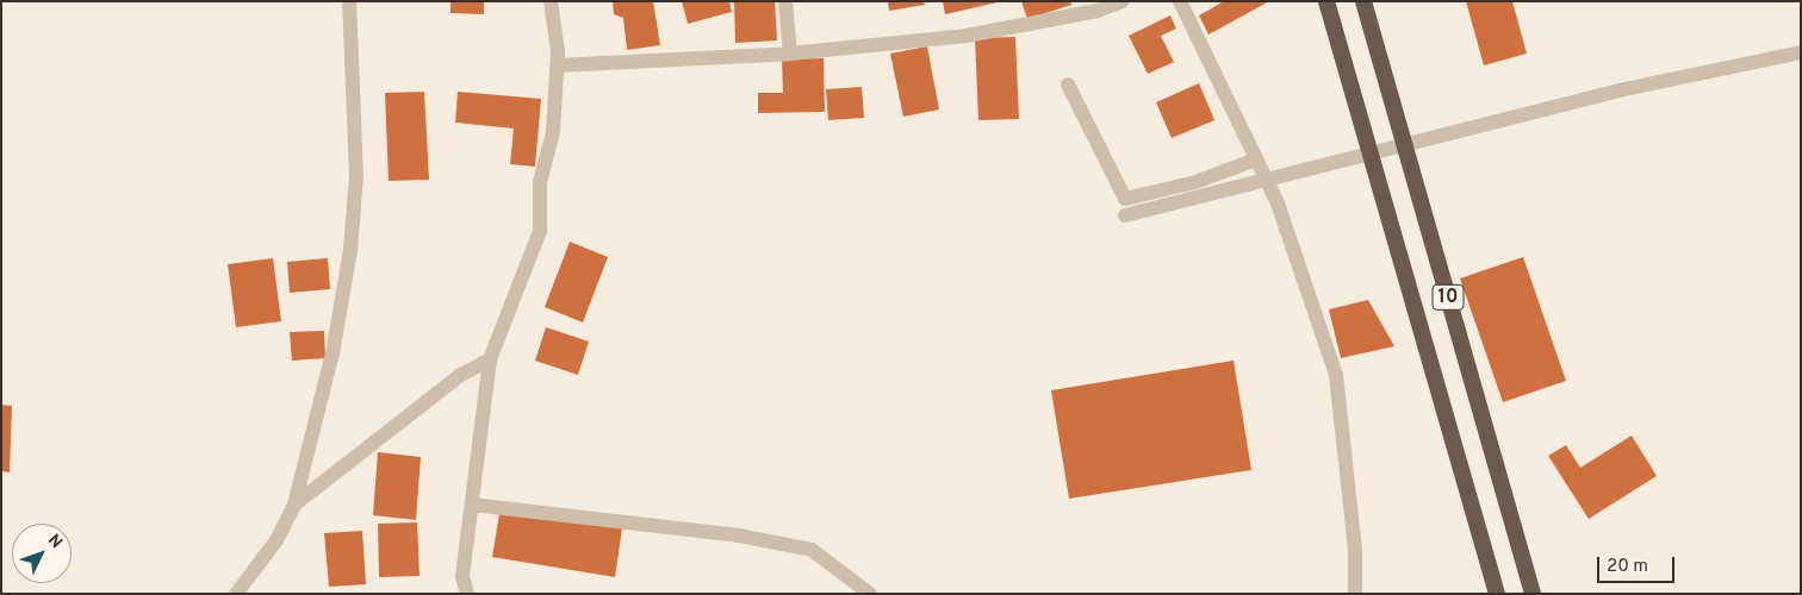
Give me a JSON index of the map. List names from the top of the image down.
{
  "streets": {
    "highway": ["10"]
  },
  "scale_bar": "20 m",
  "north": "top right"
}
